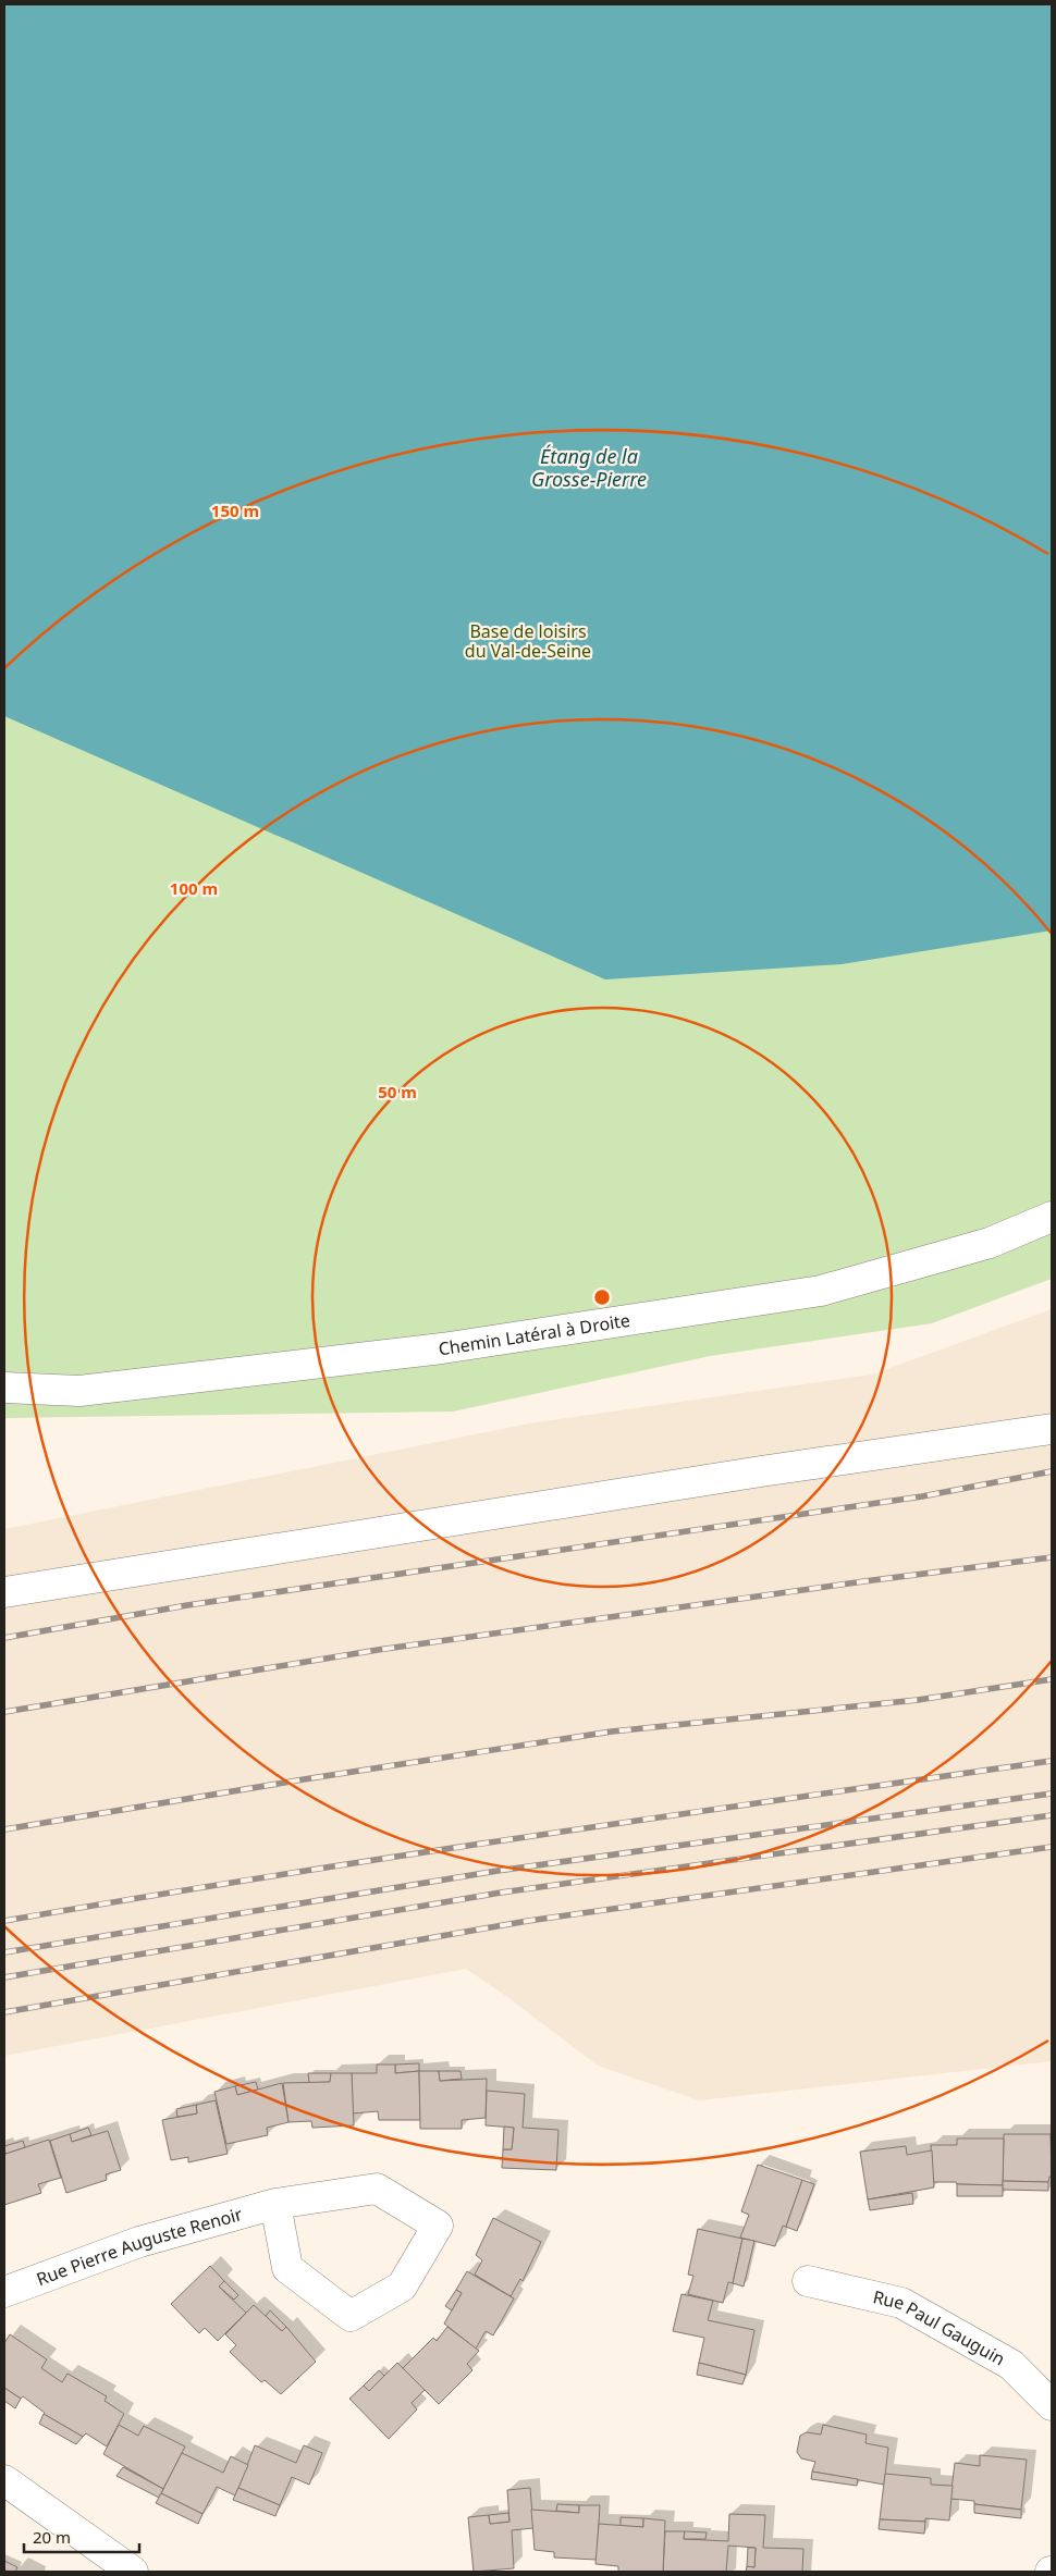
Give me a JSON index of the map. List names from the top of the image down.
{
  "streets": {
    "street": ["Chemin Latéral à Droite", "Rue Pierre Auguste Renoir", "Rue Paul Gauguin"]
  },
  "water": ["Étang de la Grosse-Pierre"],
  "parks": ["Base de loisirs du Val-de-Seine"],
  "scale_bar": "20 m",
  "rings": ["150 m", "100 m", "50 m"]
}
